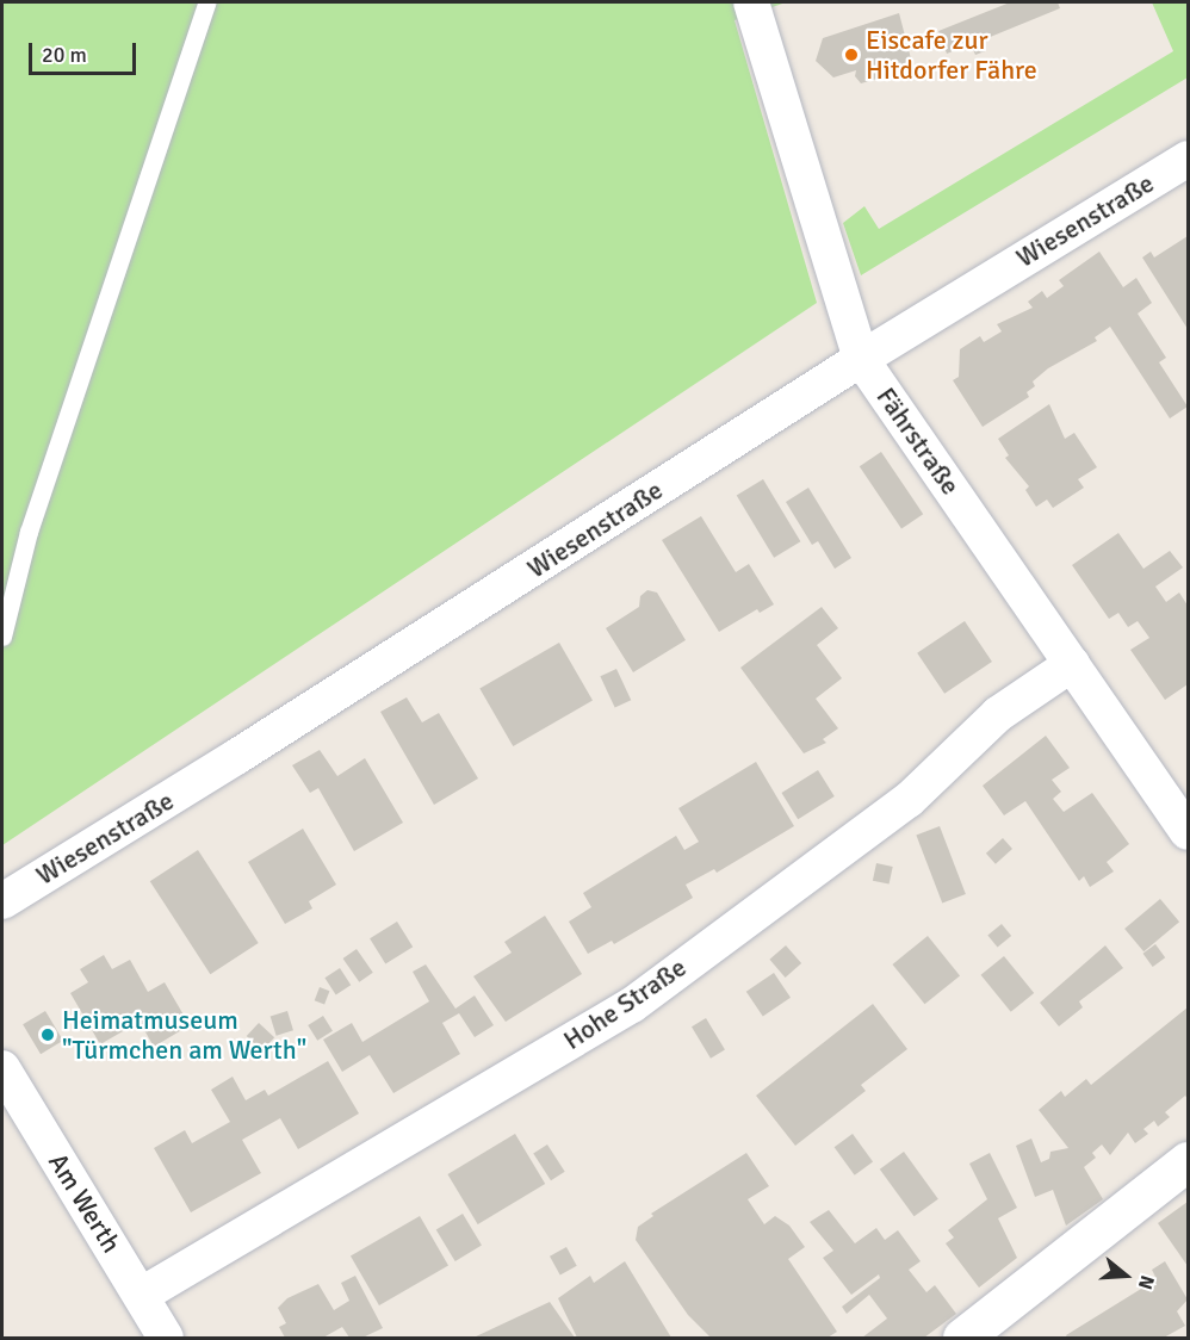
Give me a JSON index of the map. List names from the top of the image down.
{
  "streets": {
    "street": [
      "Wiesenstraße",
      "Fährstraße",
      "Hohe Straße",
      "Am Werth"
    ]
  },
  "crossings": [
    ["Wiesenstraße", "Fährstraße"],
    ["Fährstraße", "Hohe Straße"],
    ["Hohe Straße", "Am Werth"]
  ],
  "places": ["Eiscafe zur Hitdorfer Fähre", "Heimatmuseum \"Türmchen am Werth\""],
  "scale_bar": "20 m",
  "north": "right"
}
